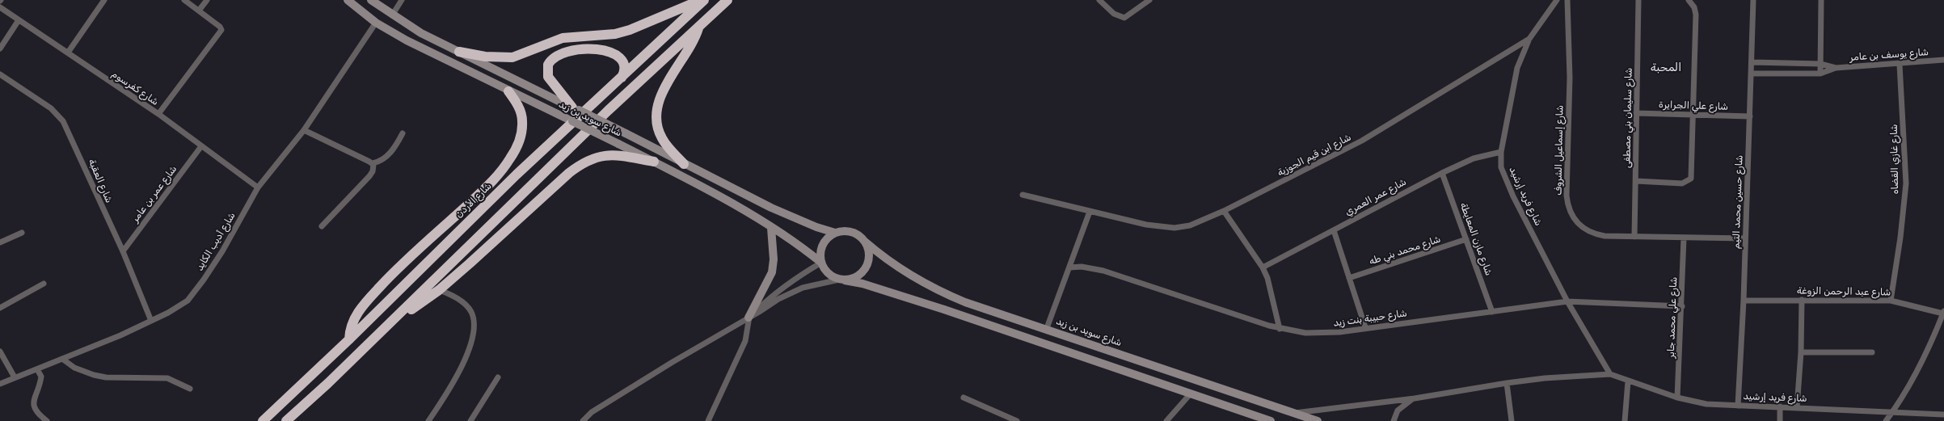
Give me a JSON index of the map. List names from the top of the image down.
{
  "streets": {
    "highway": ["شارع الأردن"],
    "main road": ["شارع سويد بن زيد"],
    "street": [
      "شارع يوسف بن عامر",
      "شارع كفرسوم",
      "شارع علي الجرايرة",
      "شارع سليمان بني مصطفى",
      "شارع إسماعيل الشروف",
      "شارع ابن قيم الجوزية",
      "شارع غازي القضاه",
      "شارع العقبة",
      "شارع عمر بن عامر",
      "شارع فريد إرشيد",
      "شارع عمر العمري",
      "شارع حسين محمد التيم",
      "شارع مازن المعايطة",
      "شارع أديب الكايد",
      "شارع محمد بني طه",
      "شارع عبد الرحمن الزوغة",
      "شارع علي محمد جابر",
      "شارع حبيبة بنت زيد"
    ]
  },
  "crossings": [
    ["شارع يوسف بن عامر", "شارع غازي القضاه"],
    ["شارع يوسف بن عامر", "شارع حسين محمد التيم"],
    ["شارع كفرسوم", "شارع عمر بن عامر"],
    ["شارع كفرسوم", "شارع أديب الكايد"],
    ["شارع علي الجرايرة", "شارع سليمان بني مصطفى"],
    ["شارع علي الجرايرة", "شارع حسين محمد التيم"],
    ["شارع سليمان بني مصطفى", "شارع إسماعيل الشروف"],
    ["شارع سويد بن زيد", "شارع فريد إرشيد"],
    ["شارع سويد بن زيد", "شارع أديب الكايد"],
    ["شارع إسماعيل الشروف", "شارع حسين محمد التيم"],
    ["شارع إسماعيل الشروف", "شارع علي محمد جابر"],
    ["شارع ابن قيم الجوزية", "شارع فريد إرشيد"],
    ["شارع غازي القضاه", "شارع عبد الرحمن الزوغة"],
    ["شارع العقبة", "شارع عمر بن عامر"],
    ["شارع العقبة", "شارع أديب الكايد"],
    ["شارع فريد إرشيد", "شارع عمر العمري"],
    ["شارع فريد إرشيد", "شارع حسين محمد التيم"],
    ["شارع فريد إرشيد", "شارع علي محمد جابر"],
    ["شارع فريد إرشيد", "شارع حبيبة بنت زيد"],
    ["شارع عمر العمري", "شارع مازن المعايطة"],
    ["شارع حسين محمد التيم", "شارع عبد الرحمن الزوغة"],
    ["شارع مازن المعايطة", "شارع محمد بني طه"],
    ["شارع مازن المعايطة", "شارع حبيبة بنت زيد"],
    ["شارع علي محمد جابر", "شارع حبيبة بنت زيد"]
  ],
  "districts": ["المحبة"]
}
